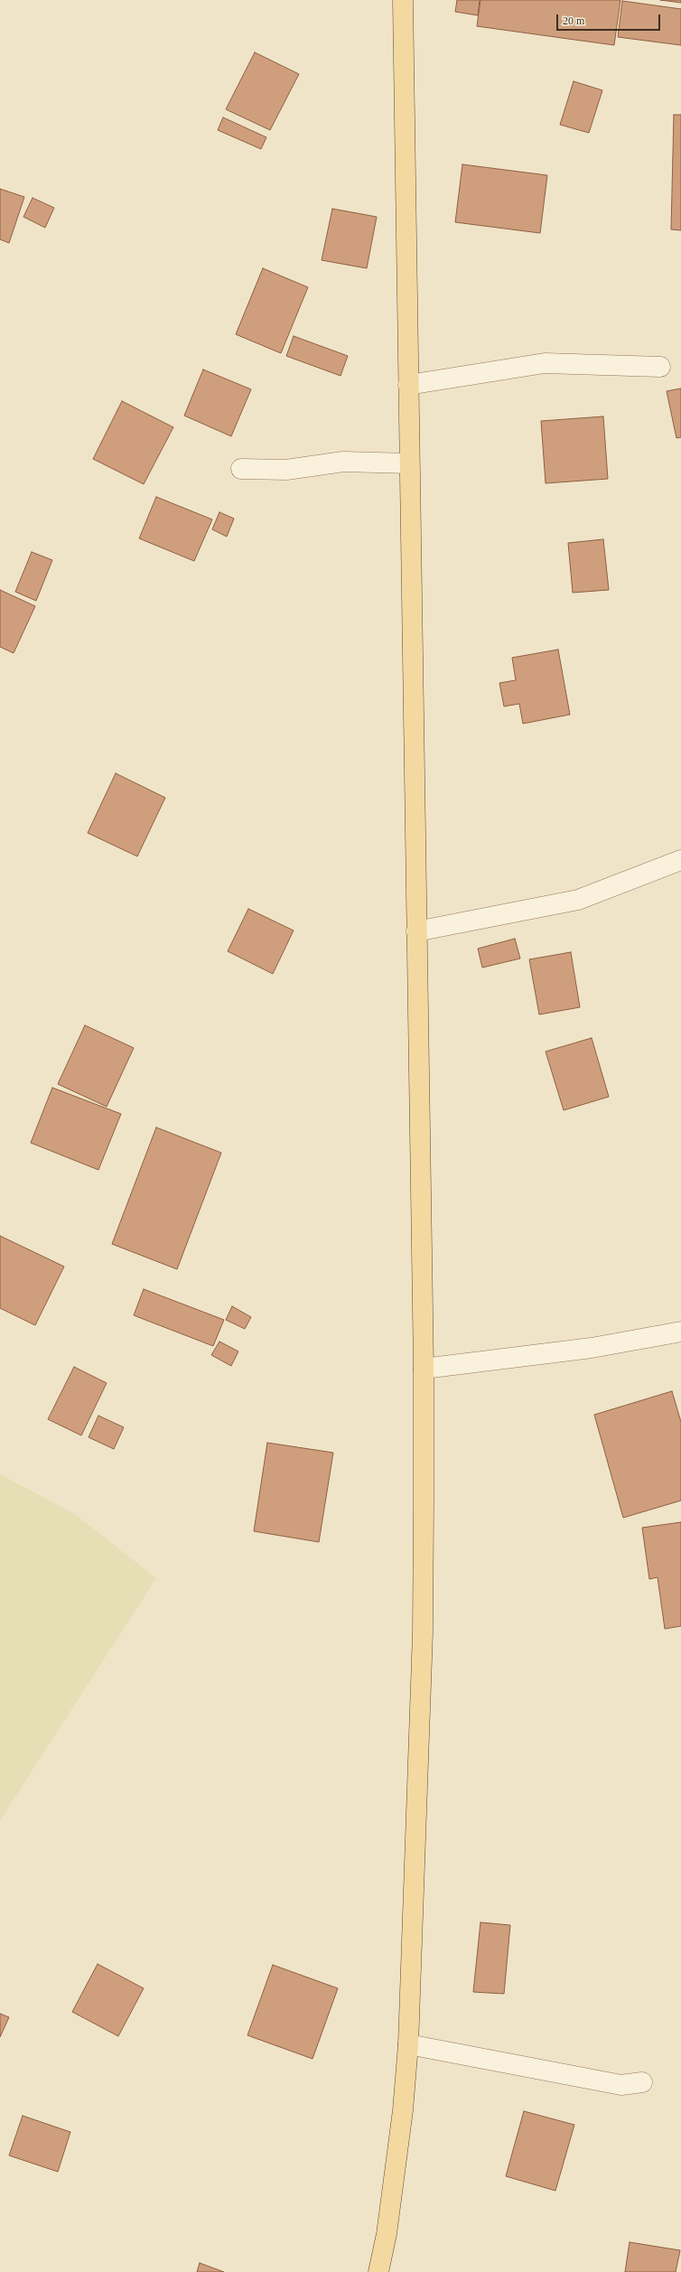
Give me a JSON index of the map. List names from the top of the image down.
{
  "scale_bar": "20 m"
}
